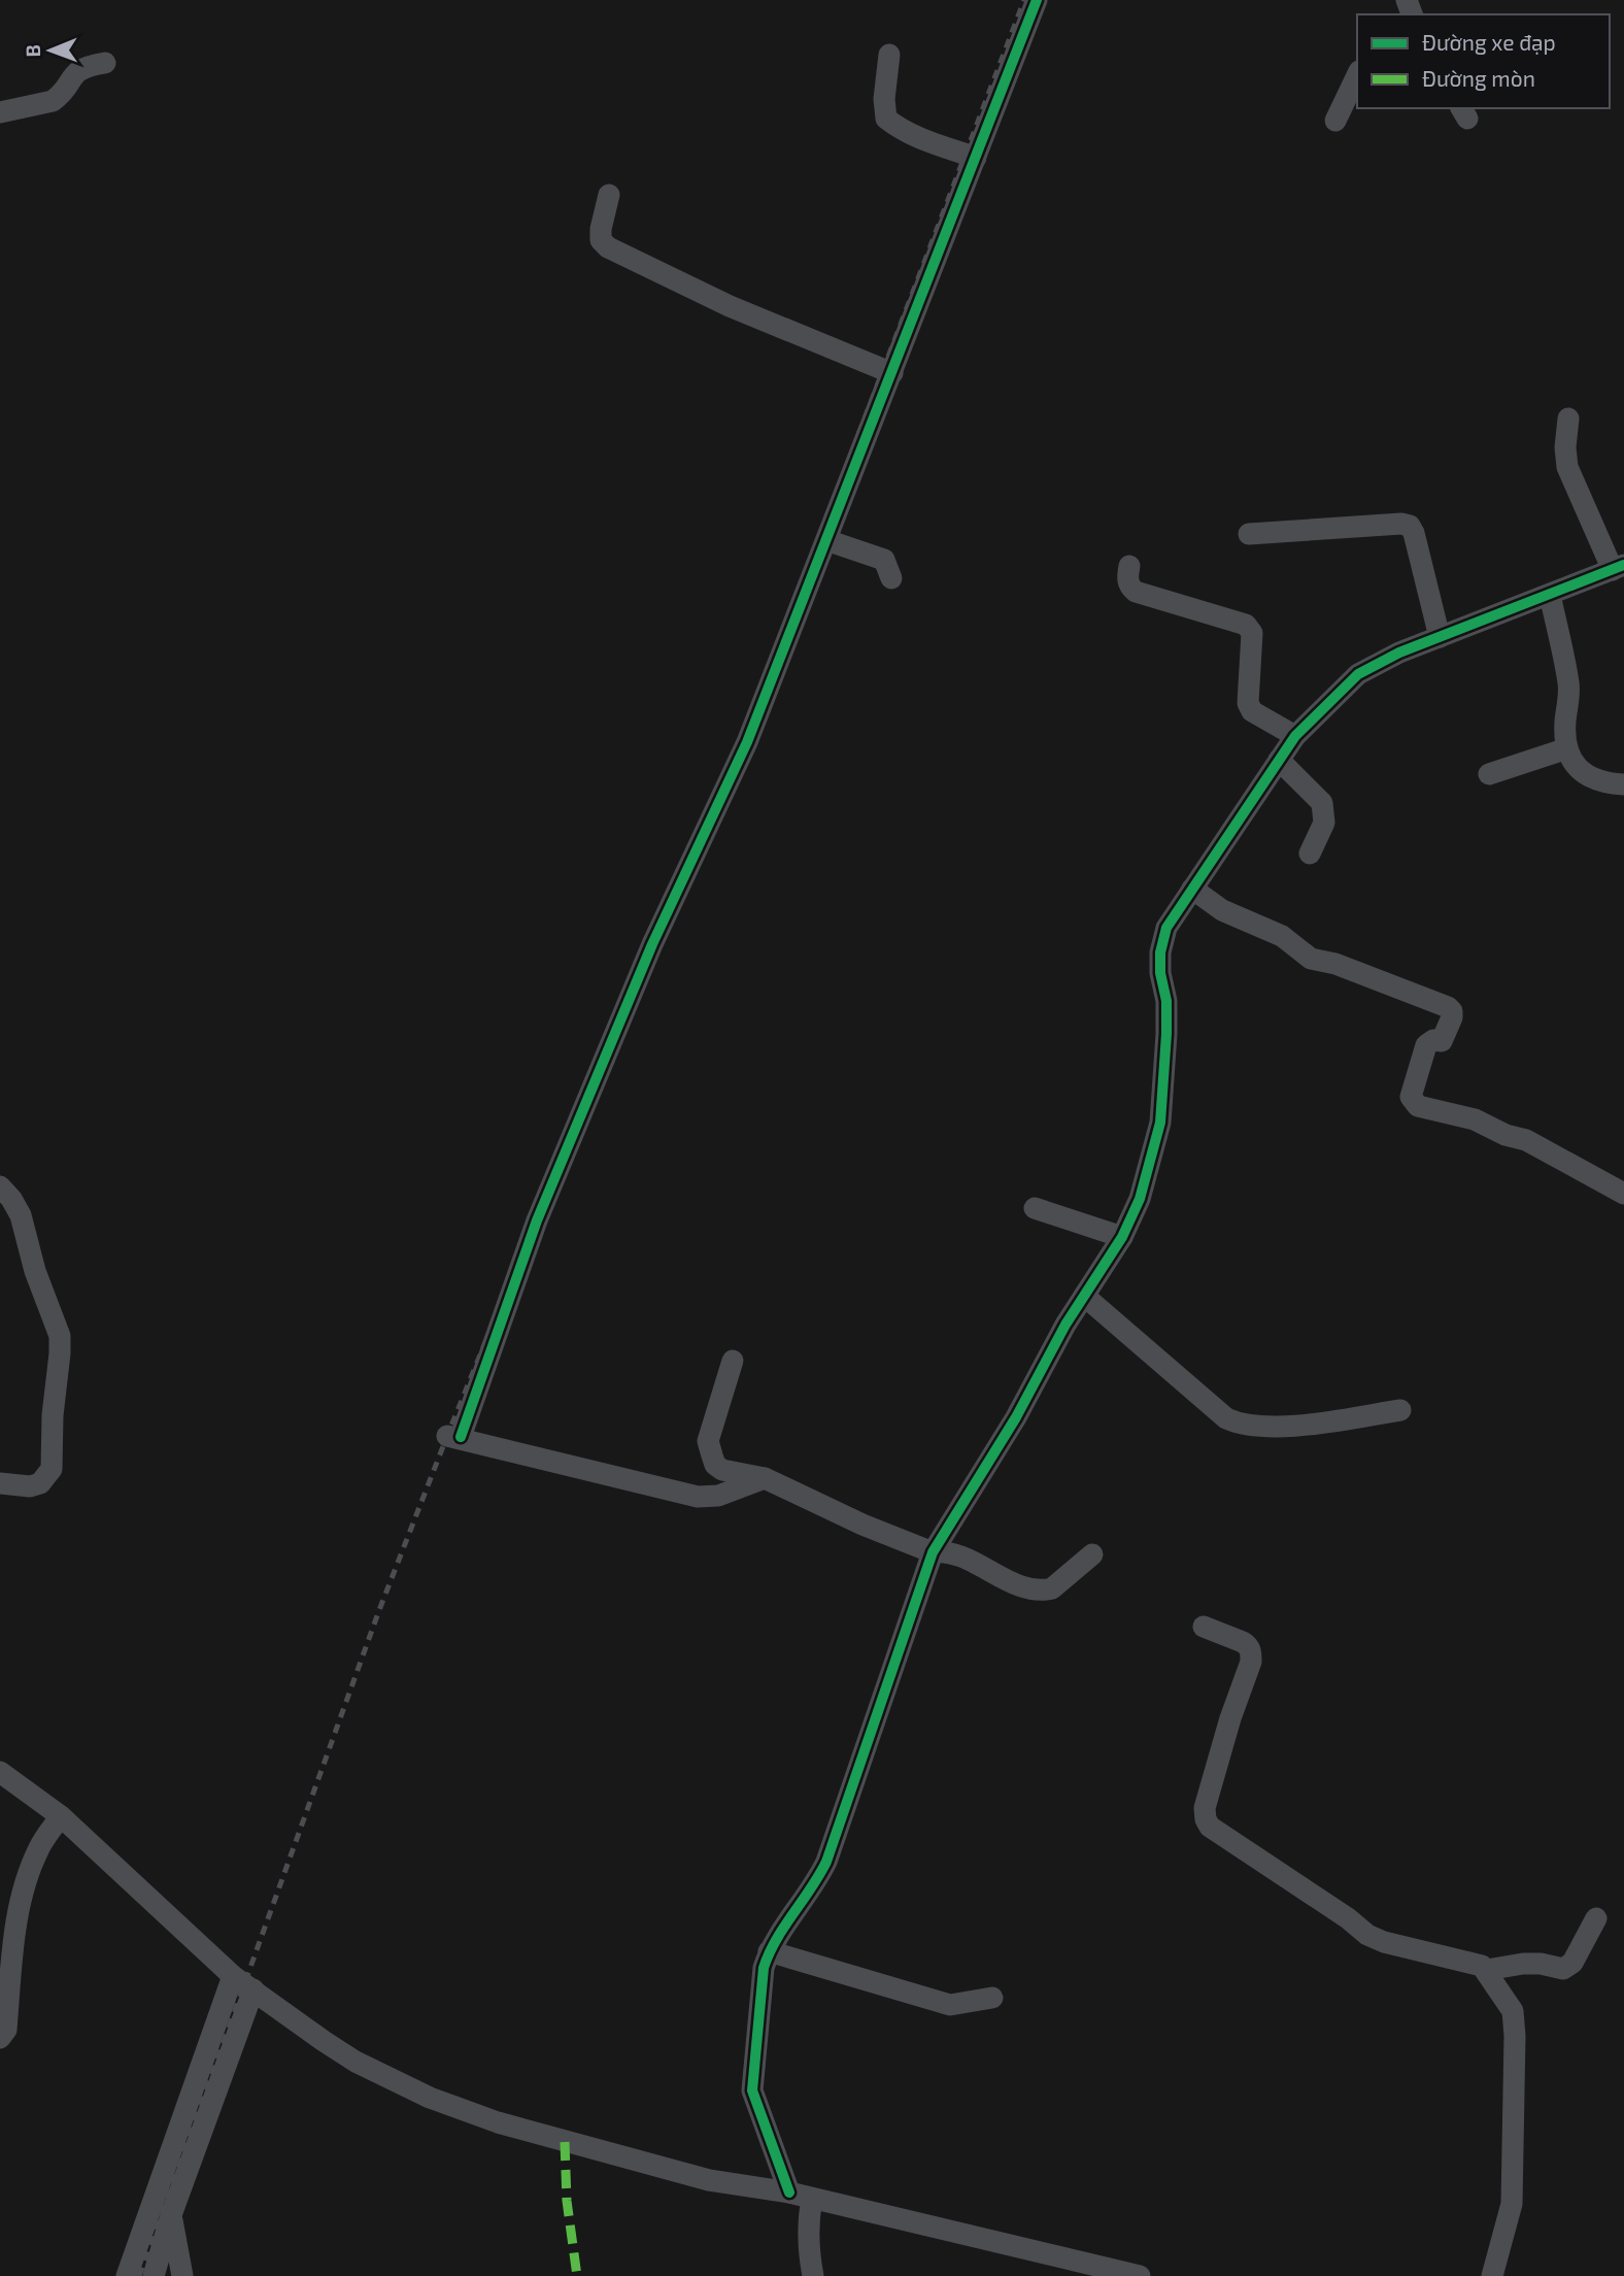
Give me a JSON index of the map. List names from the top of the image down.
{
  "legend": ["Đường xe đạp", "Đường mòn"],
  "north": "left"
}
